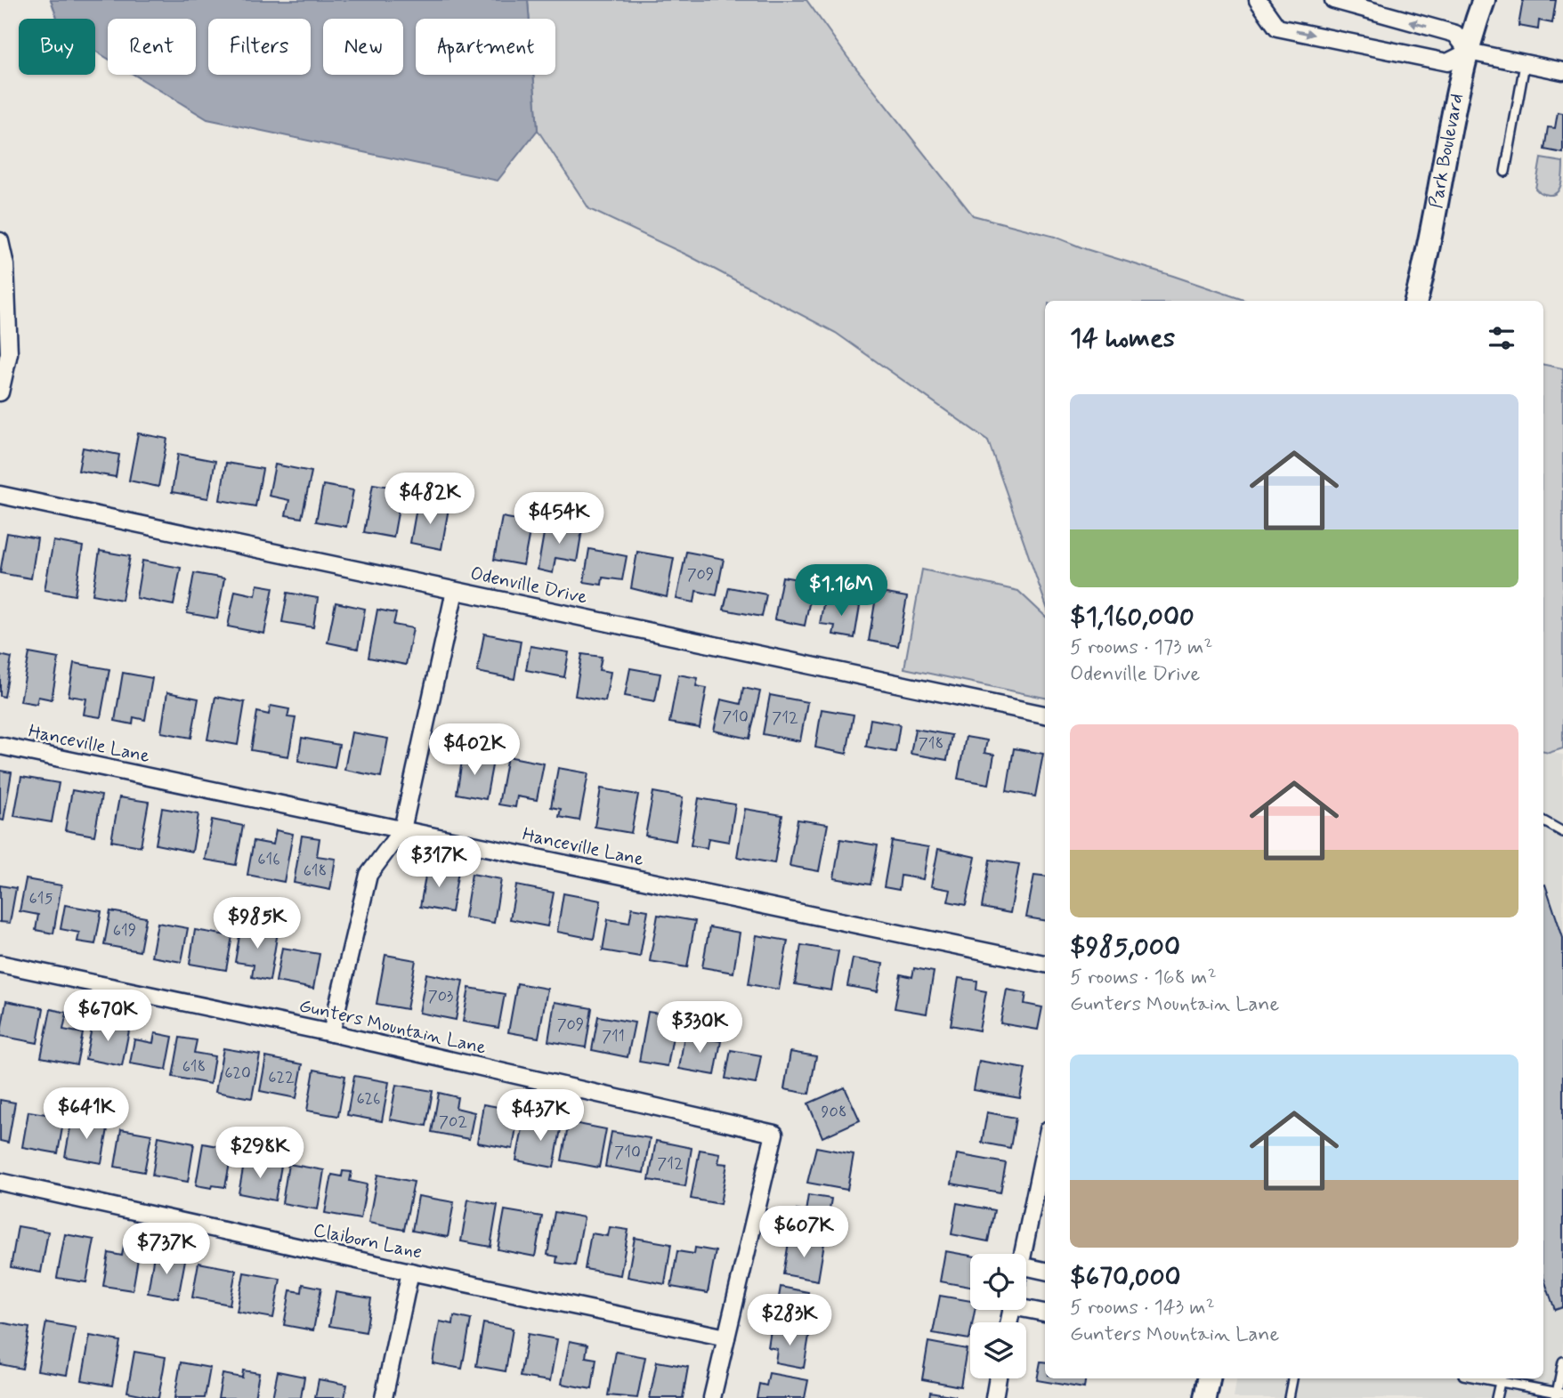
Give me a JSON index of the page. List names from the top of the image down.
{
  "streets": {
    "main road": ["Park Boulevard"],
    "street": [
      "Odenville Drive",
      "Hanceville Lane",
      "Gunters Mountain Lane",
      "Claiborn Lane"
    ]
  },
  "crossings": [
    ["Gunters Mountain Lane", "Claiborn Lane"]
  ],
  "house_numbers": [
    "709",
    "710",
    "712",
    "718",
    "616",
    "618",
    "615",
    "619",
    "703",
    "709",
    "711",
    "618",
    "620",
    "622",
    "626",
    "908",
    "702",
    "710",
    "712"
  ],
  "page": {
    "chip": [
      "Buy",
      "Rent",
      "Filters",
      "New",
      "Apartment"
    ],
    "heading": "14 homes",
    "list": [
      {
        "name": "$1,160,000",
        "note": "5 rooms · 173 m² · Odenville Drive"
      },
      {
        "name": "$985,000",
        "note": "5 rooms · 168 m² · Gunters Mountain Lane"
      },
      {
        "name": "$670,000",
        "note": "5 rooms · 143 m² · Gunters Mountain Lane"
      }
    ],
    "price": [
      "$482K",
      "$454K",
      "$1.16M",
      "$402K",
      "$317K",
      "$985K",
      "$670K",
      "$330K",
      "$641K",
      "$437K",
      "$298K",
      "$607K",
      "$737K",
      "$283K"
    ]
  }
}
